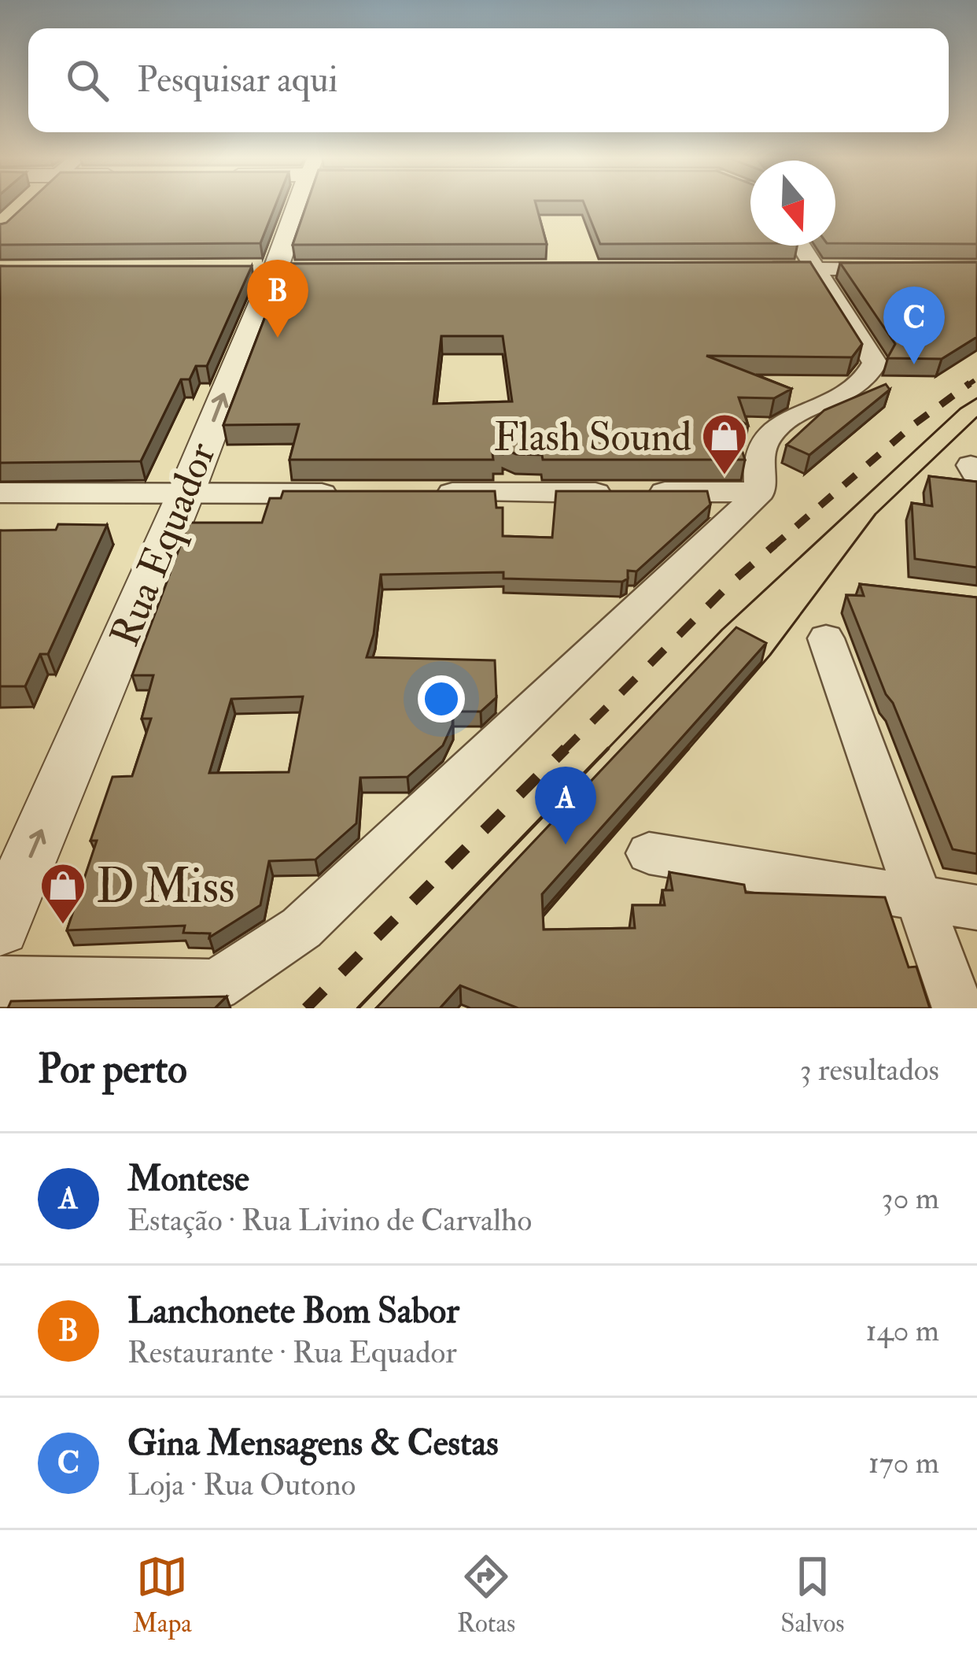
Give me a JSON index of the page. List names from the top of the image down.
{
  "streets": {
    "street": ["Rua Equador"]
  },
  "one_way": ["Rua Equador"],
  "places": {
    "shop": ["Flash Sound", "D Miss"]
  },
  "north": "bottom",
  "page": {
    "search": "Pesquisar aqui",
    "pins": ["B", "C", "A"],
    "heading": ["Por perto", "3 resultados"],
    "list": [
      {
        "mark": "A",
        "name": "Montese",
        "note": "Estação · Rua Livino de Carvalho",
        "value": "30 m"
      },
      {
        "mark": "B",
        "name": "Lanchonete Bom Sabor",
        "note": "Restaurante · Rua Equador",
        "value": "140 m"
      },
      {
        "mark": "C",
        "name": "Gina Mensagens & Cestas",
        "note": "Loja · Rua Outono",
        "value": "170 m"
      }
    ],
    "nav": ["Mapa", "Rotas", "Salvos"]
  }
}
